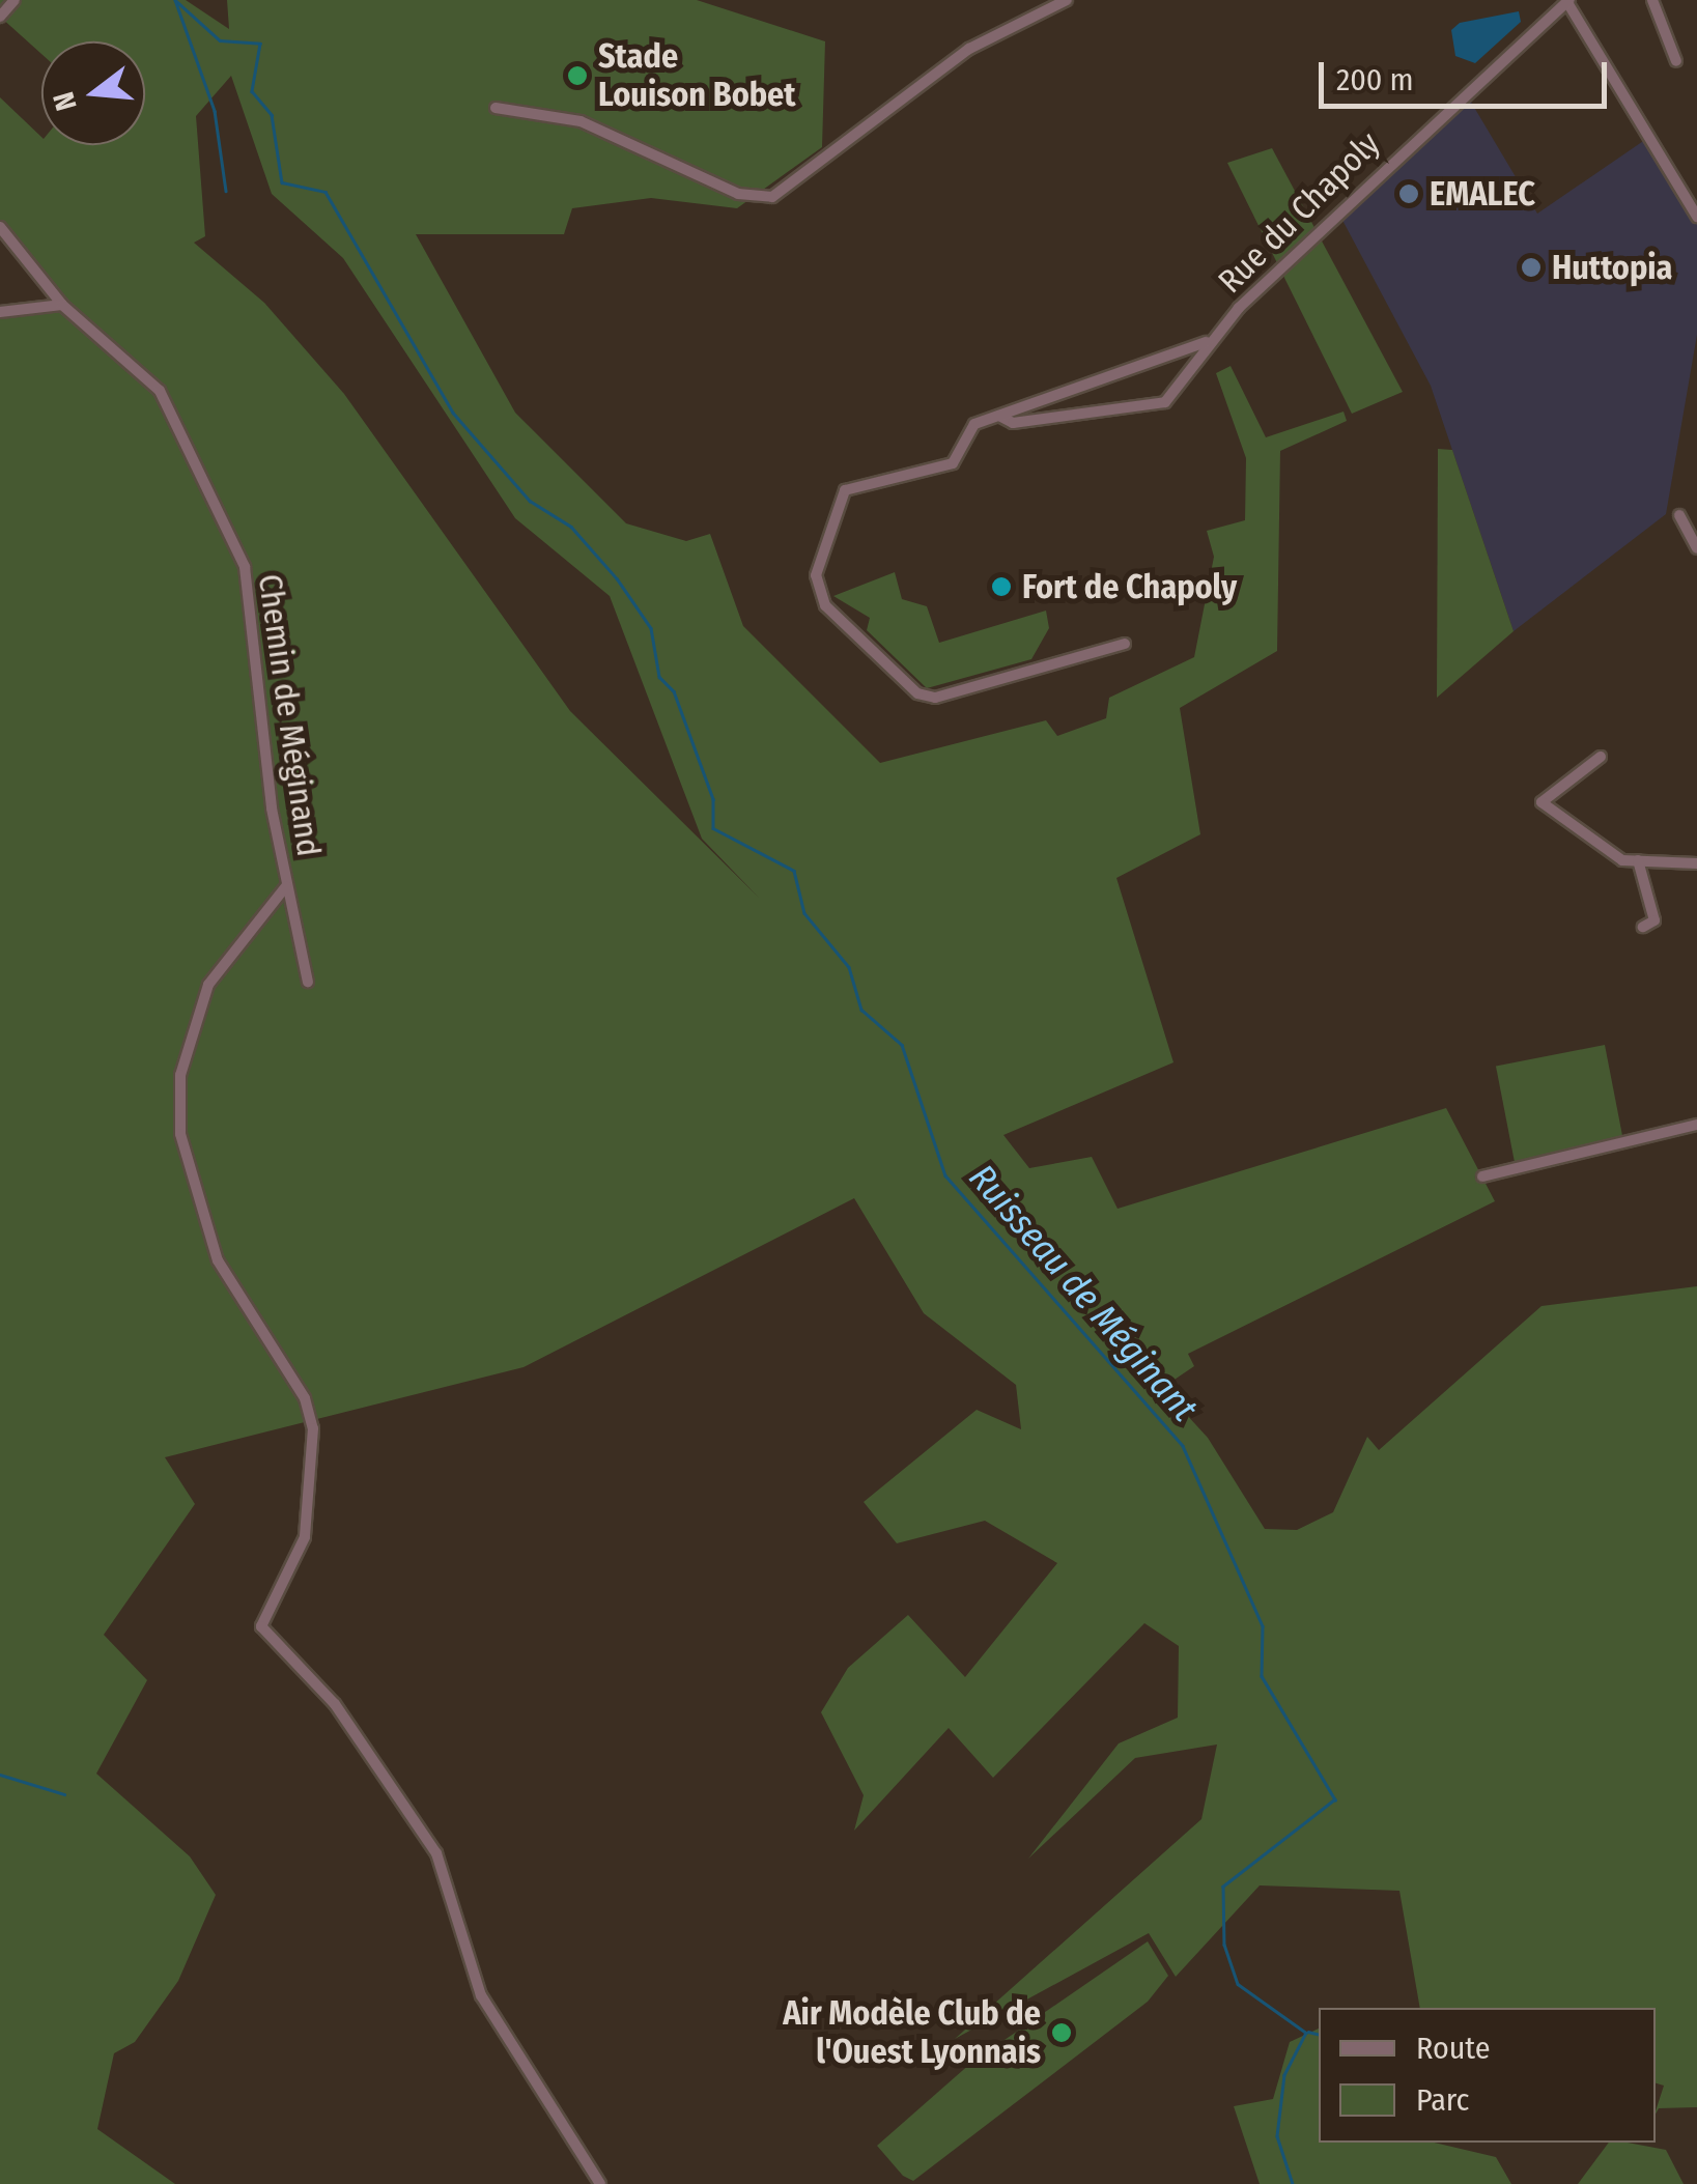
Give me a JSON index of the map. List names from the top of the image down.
{
  "streets": {
    "street": ["Rue du Chapoly", "Chemin de Méginand"]
  },
  "water": ["Ruisseau de Méginant"],
  "places": [
    "Stade Louison Bobet",
    "EMALEC",
    "Huttopia",
    "Fort de Chapoly",
    "Air Modèle Club de l'Ouest Lyonnais"
  ],
  "legend": ["Route", "Parc"],
  "scale_bar": "200 m",
  "north": "left"
}
